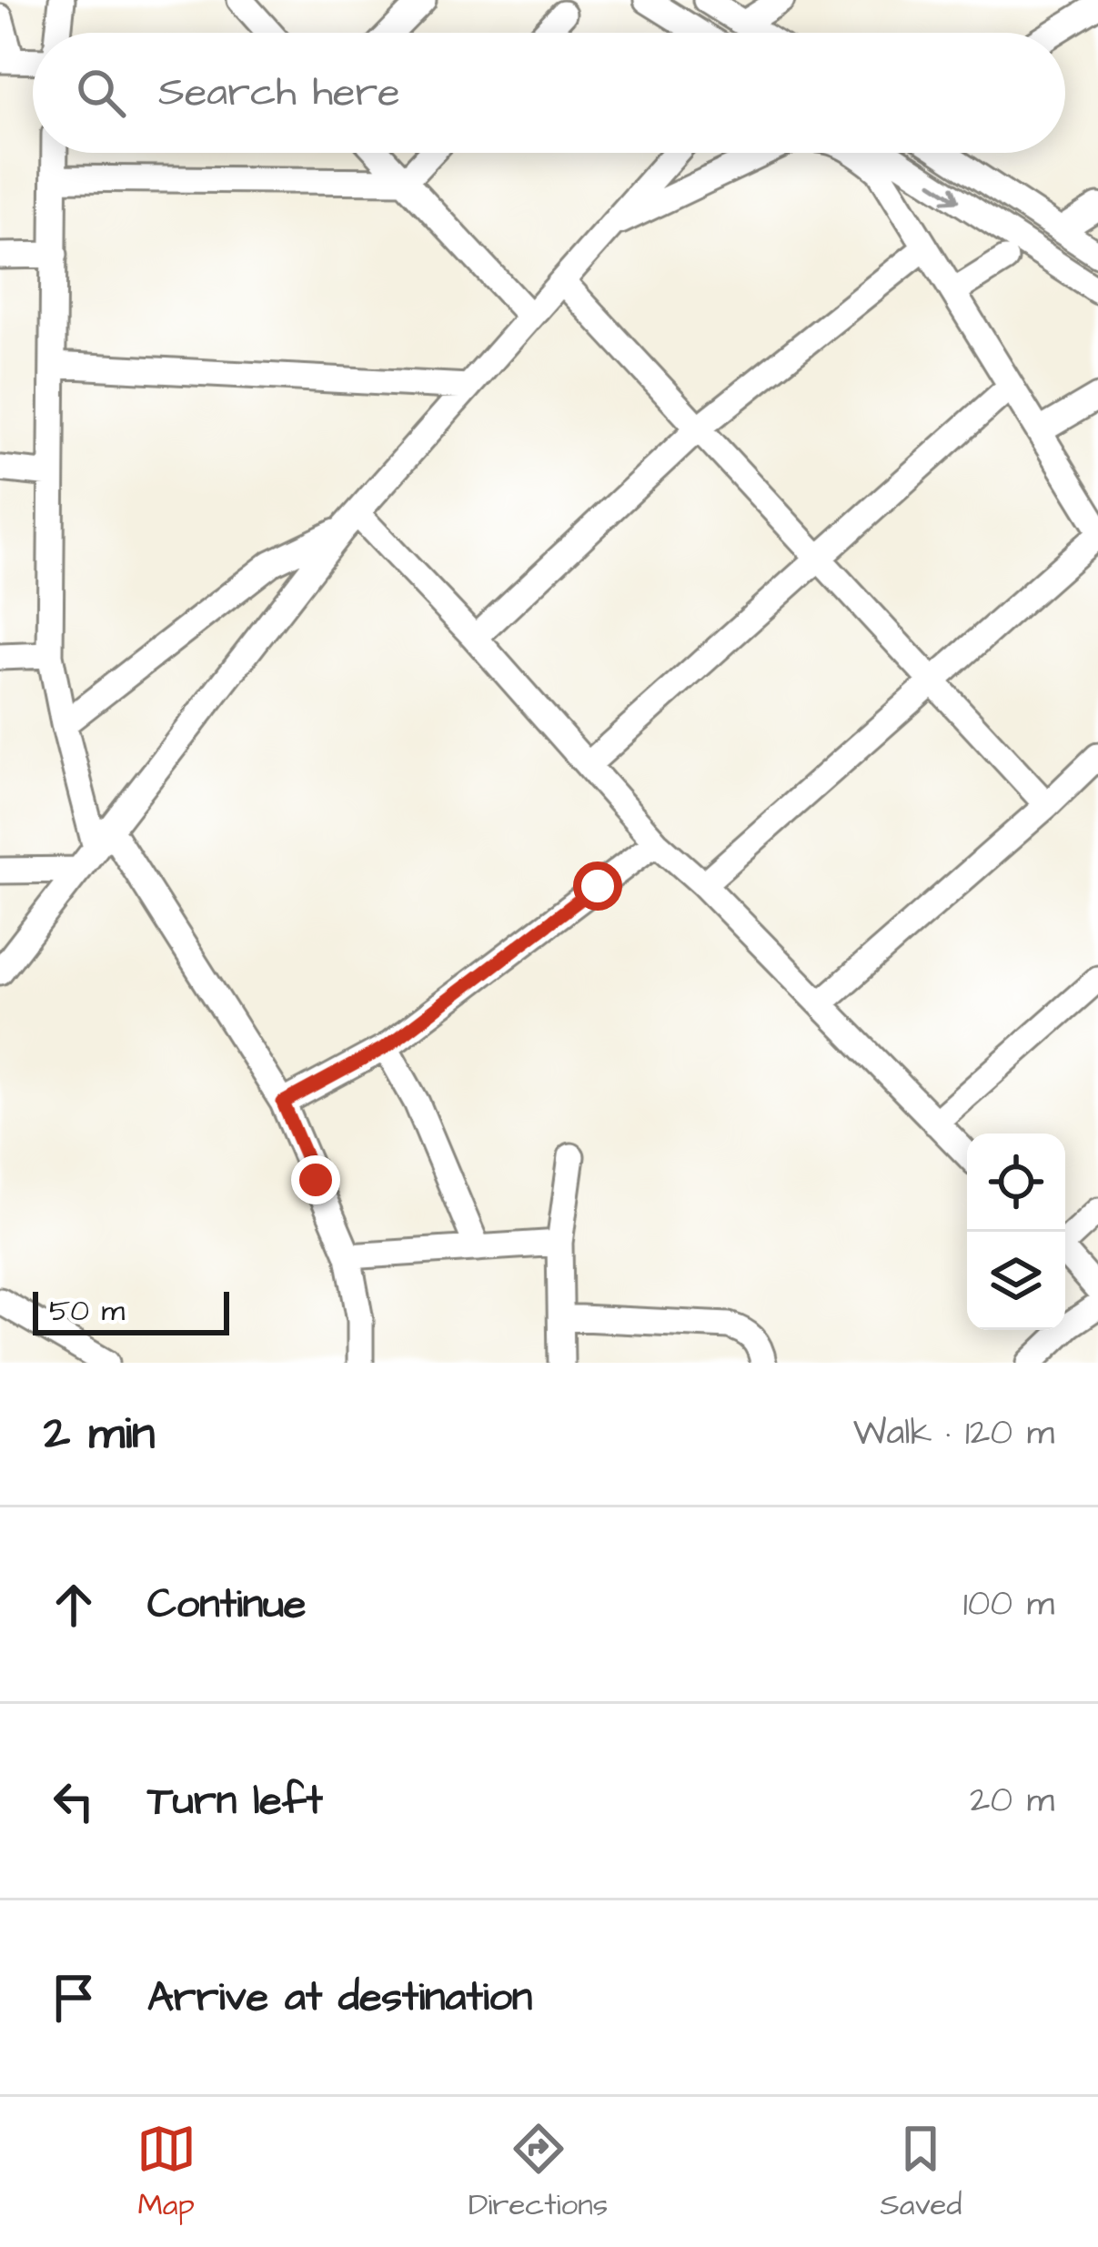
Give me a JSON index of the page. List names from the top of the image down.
{
  "scale_bar": "50 m",
  "page": {
    "search": "Search here",
    "scale": "50 m",
    "heading": ["2 min", "Walk · 120 m"],
    "list": [
      ["Continue", "100 m"],
      ["Turn left", "20 m"],
      "Arrive at destination"
    ],
    "nav": ["Map", "Directions", "Saved"]
  }
}
